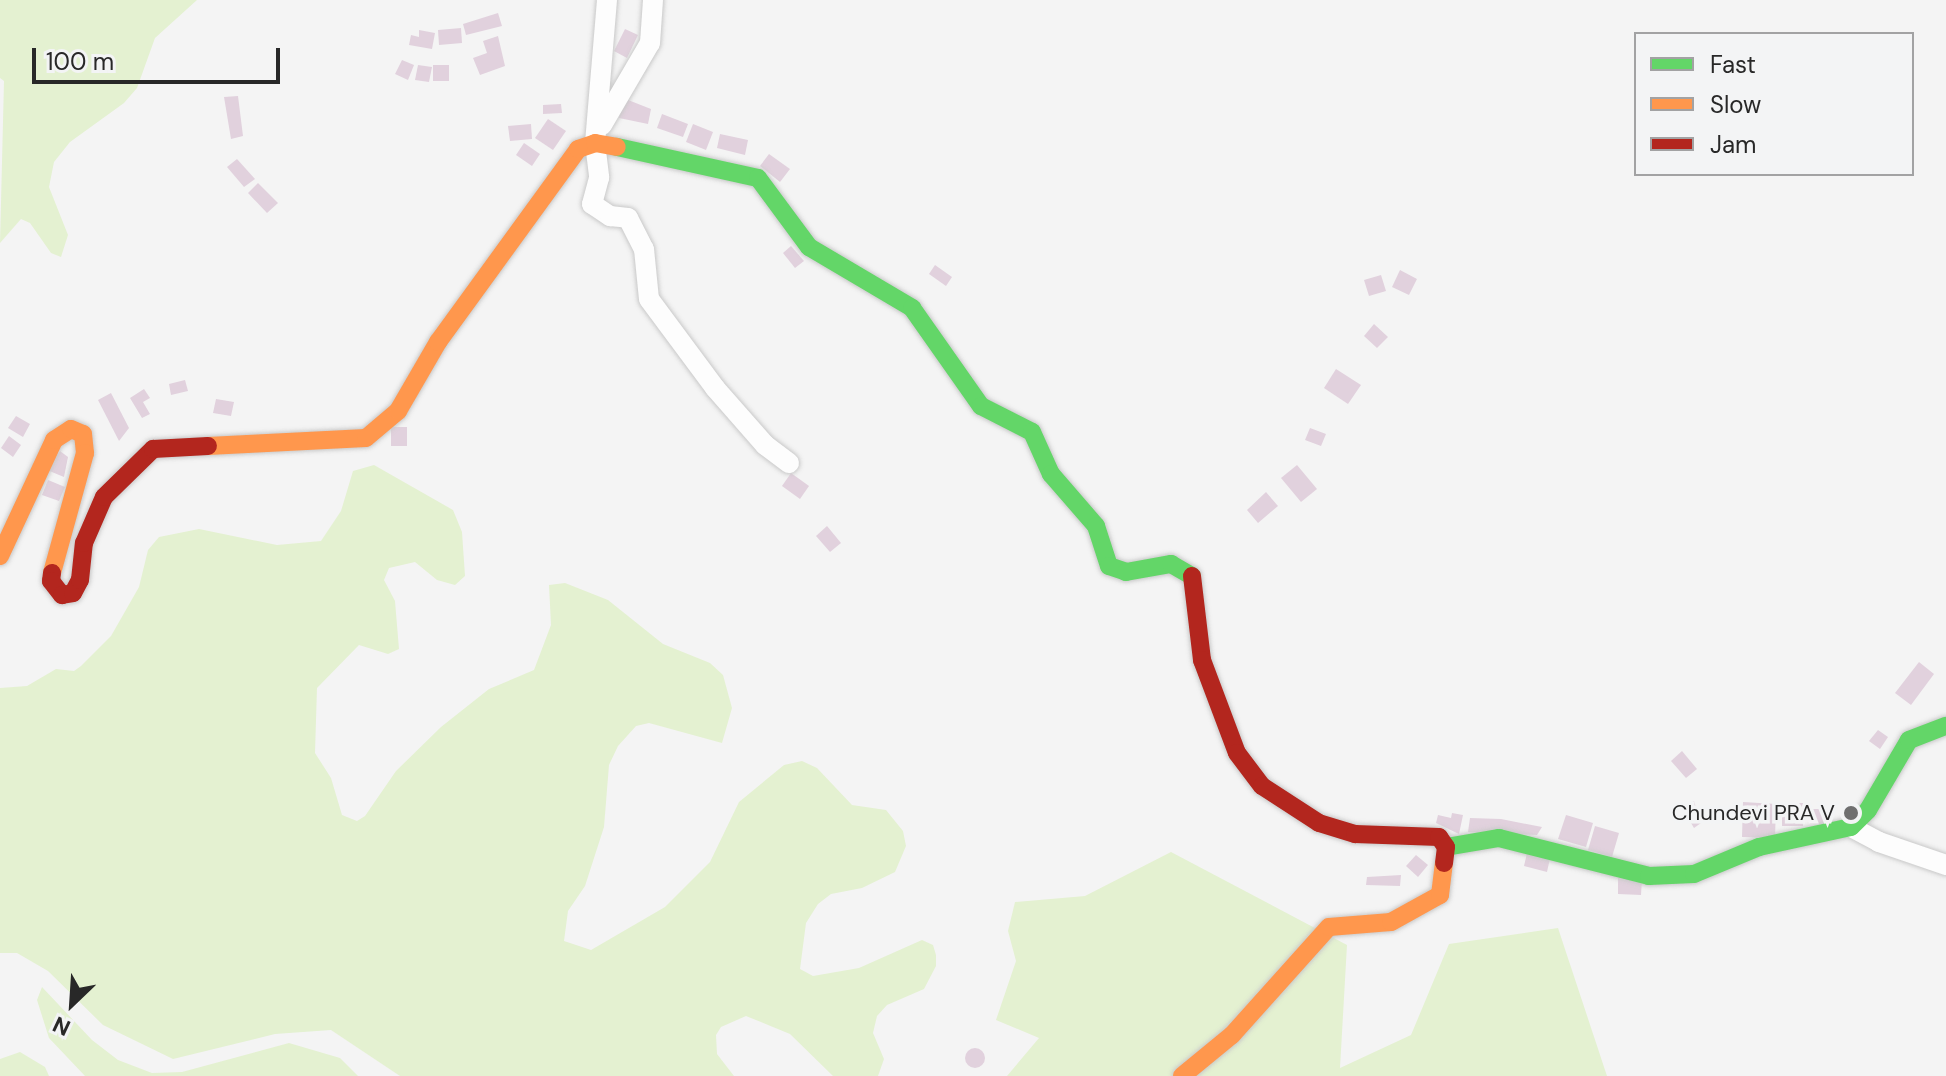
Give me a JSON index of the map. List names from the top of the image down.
{
  "places": ["Chundevi PRA V"],
  "legend": ["Fast", "Slow", "Jam"],
  "scale_bar": "100 m",
  "north": "bottom left"
}
